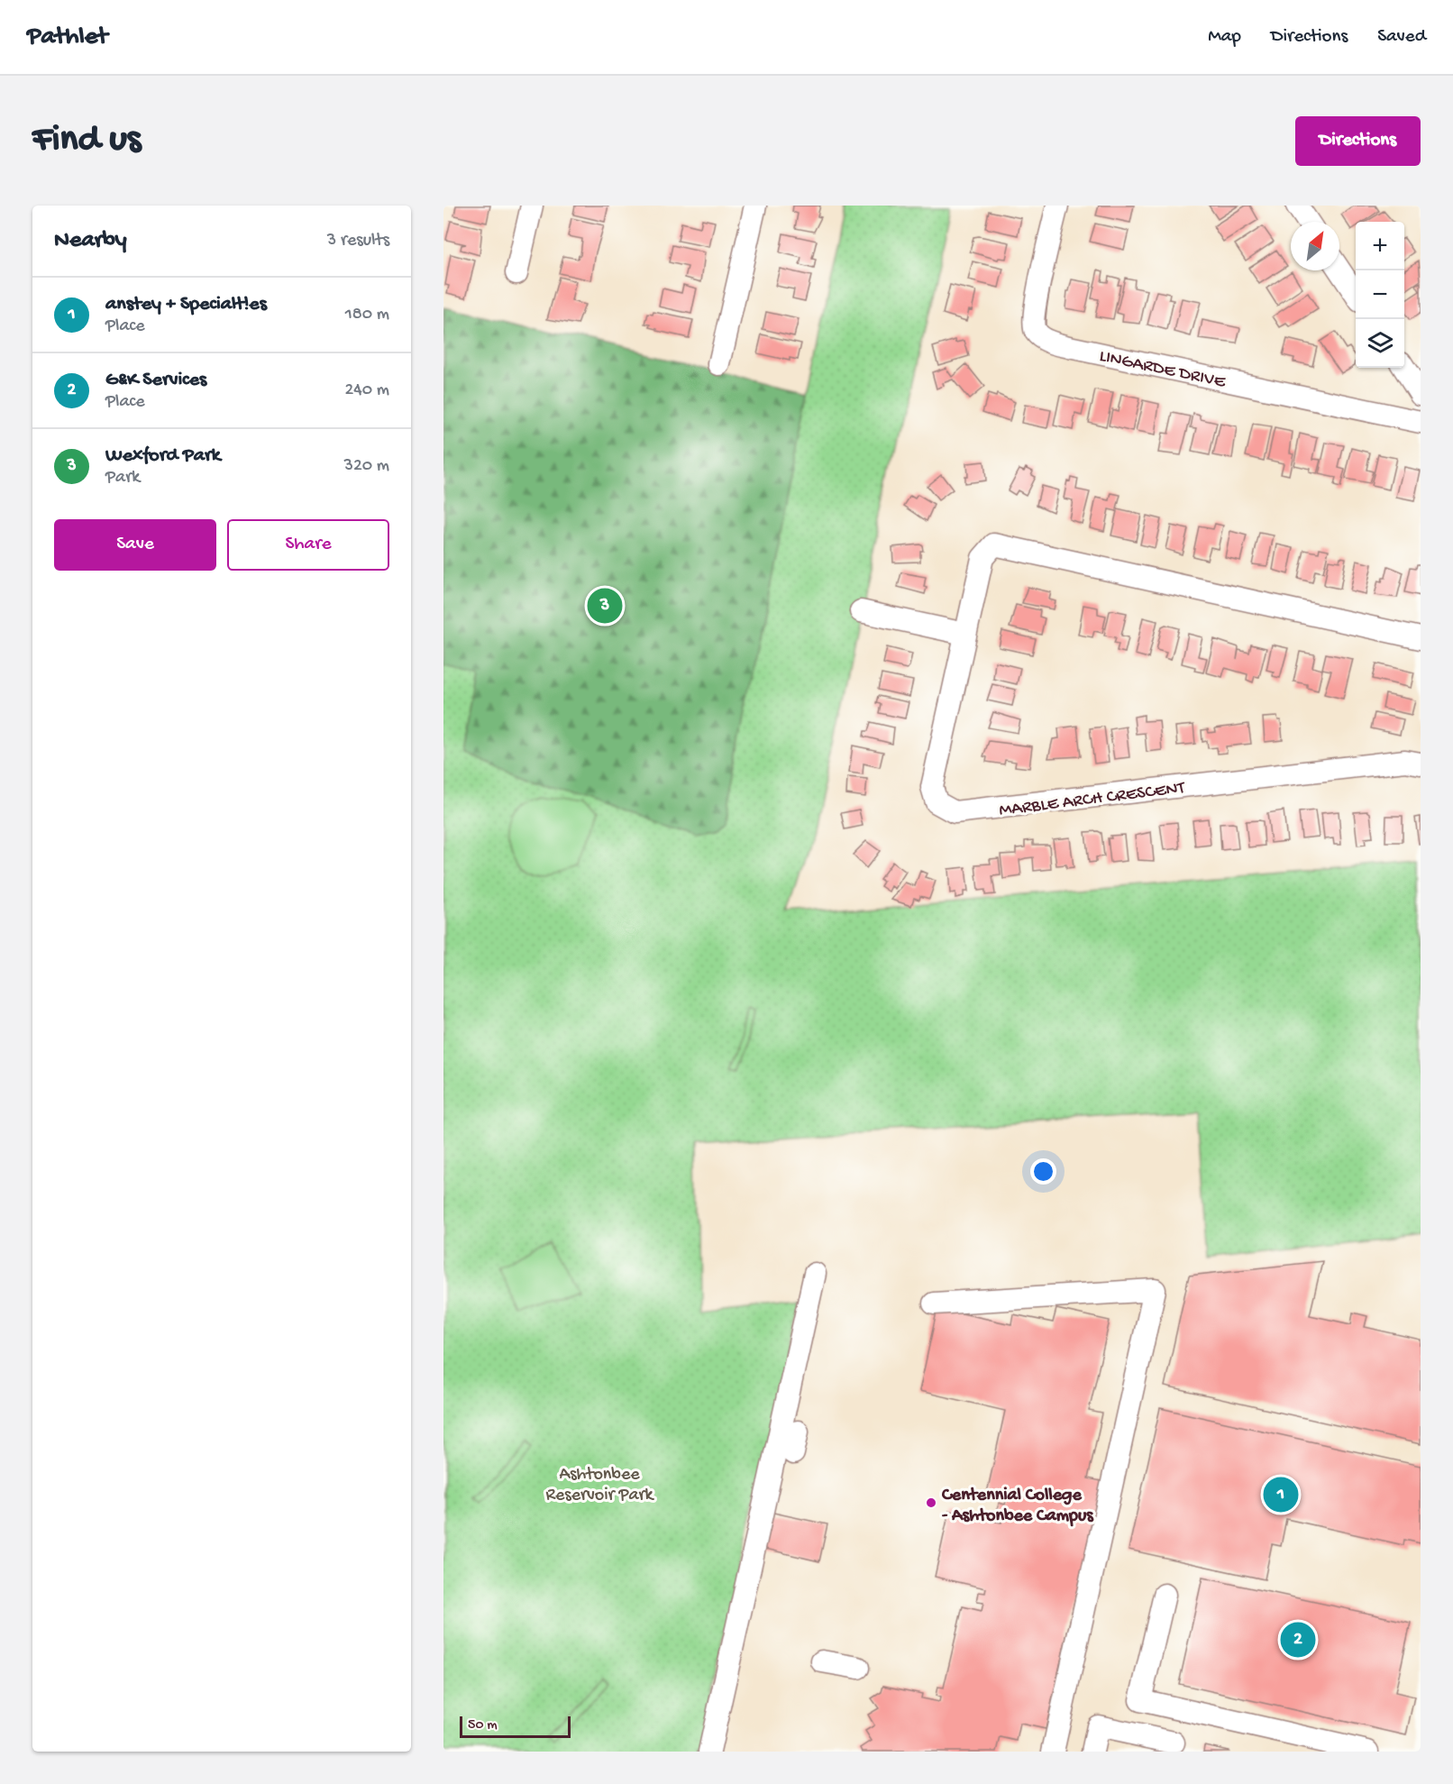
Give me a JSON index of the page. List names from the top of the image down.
{
  "streets": {
    "street": ["LINGARDE DRIVE", "MARBLE ARCH CRESCENT"]
  },
  "parks": ["Ashtonbee Reservoir Park"],
  "places": ["Centennial College - Ashtonbee Campus"],
  "scale_bar": "50 m",
  "north": "top right",
  "page": {
    "header": "Pathlet",
    "nav": ["Map", "Directions", "Saved"],
    "buttons": [
      "Directions",
      ["Save", "Share"]
    ],
    "title": "Find us",
    "heading": ["Nearby", "3 results"],
    "map_buttons": ["+", "−"],
    "list": [
      {
        "mark": "1",
        "name": "anstey + Specialt!es",
        "note": "Place",
        "value": "180 m"
      },
      {
        "mark": "2",
        "name": "G&K Services",
        "note": "Place",
        "value": "240 m"
      },
      {
        "mark": "3",
        "name": "Wexford Park",
        "note": "Park",
        "value": "320 m"
      }
    ],
    "pins": ["3", "1", "2"],
    "scale": "50 m"
  }
}
